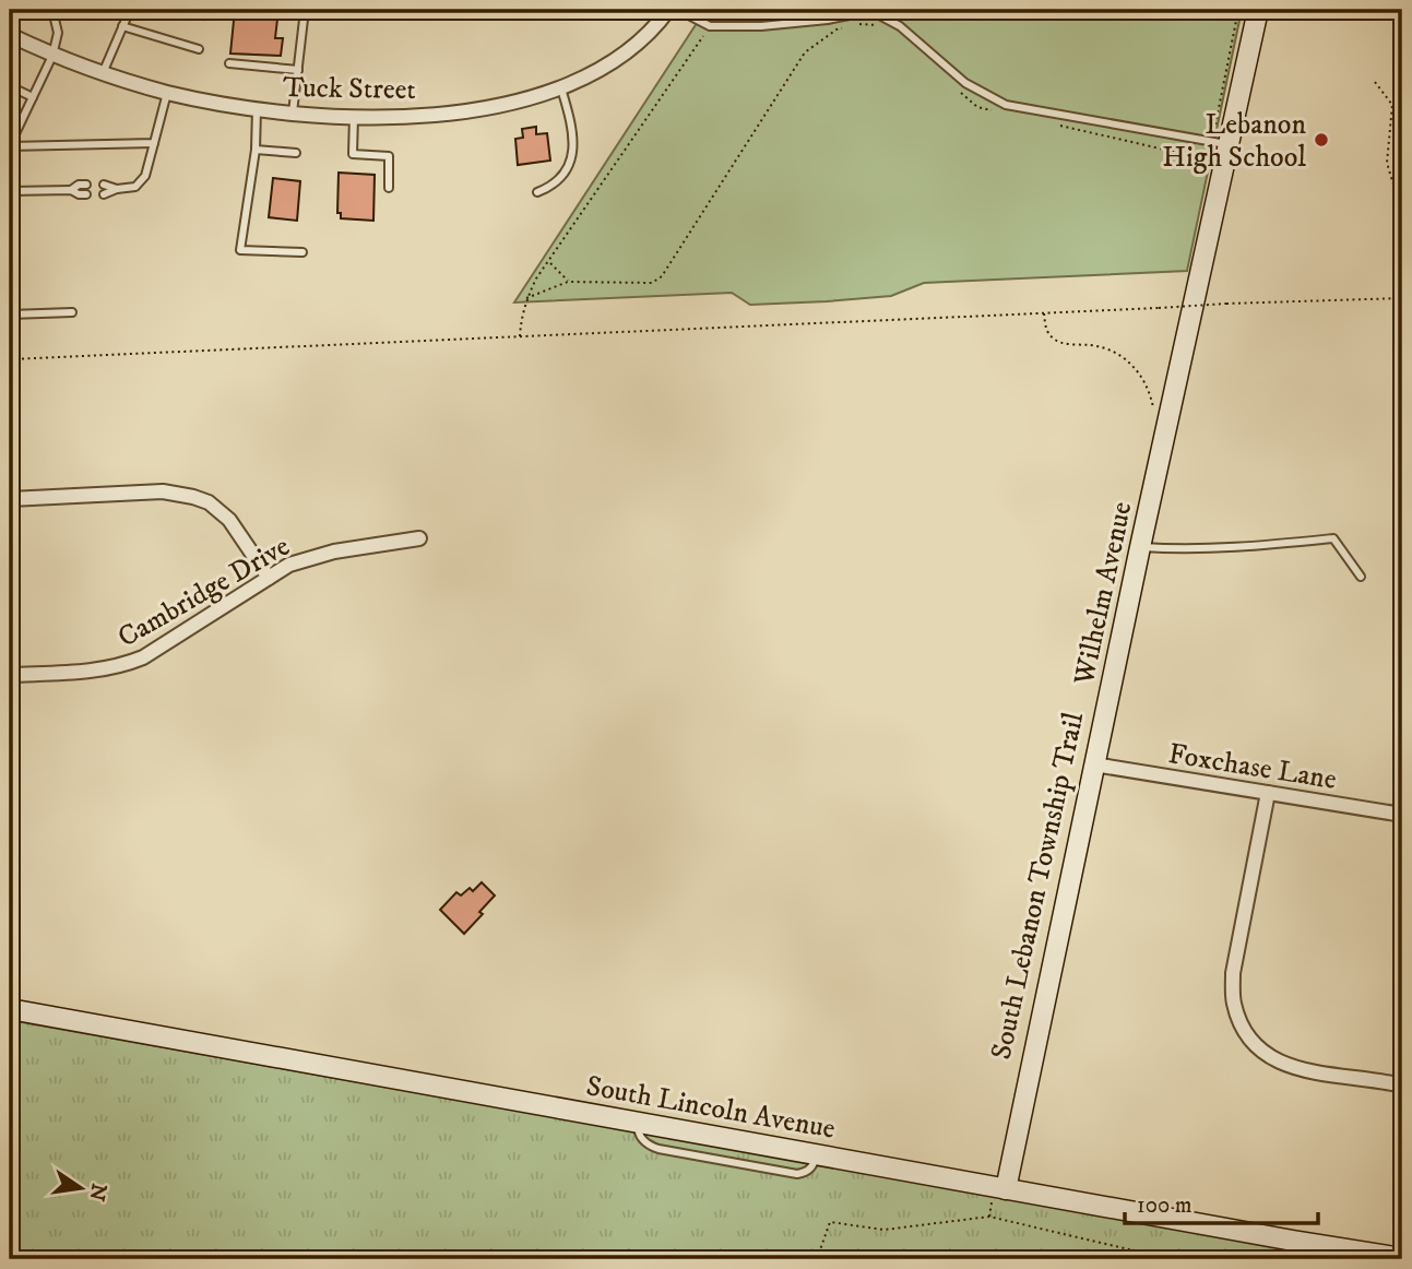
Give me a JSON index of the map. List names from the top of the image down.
{
  "streets": {
    "main road": ["Wilhelm Avenue", "South Lincoln Avenue"],
    "street": ["Tuck Street", "Cambridge Drive", "Foxchase Lane"]
  },
  "crossings": [
    ["Wilhelm Avenue", "Foxchase Lane"],
    ["Wilhelm Avenue", "South Lincoln Avenue"]
  ],
  "places": ["Lebanon High School"],
  "scale_bar": "100 m",
  "north": "right"
}
